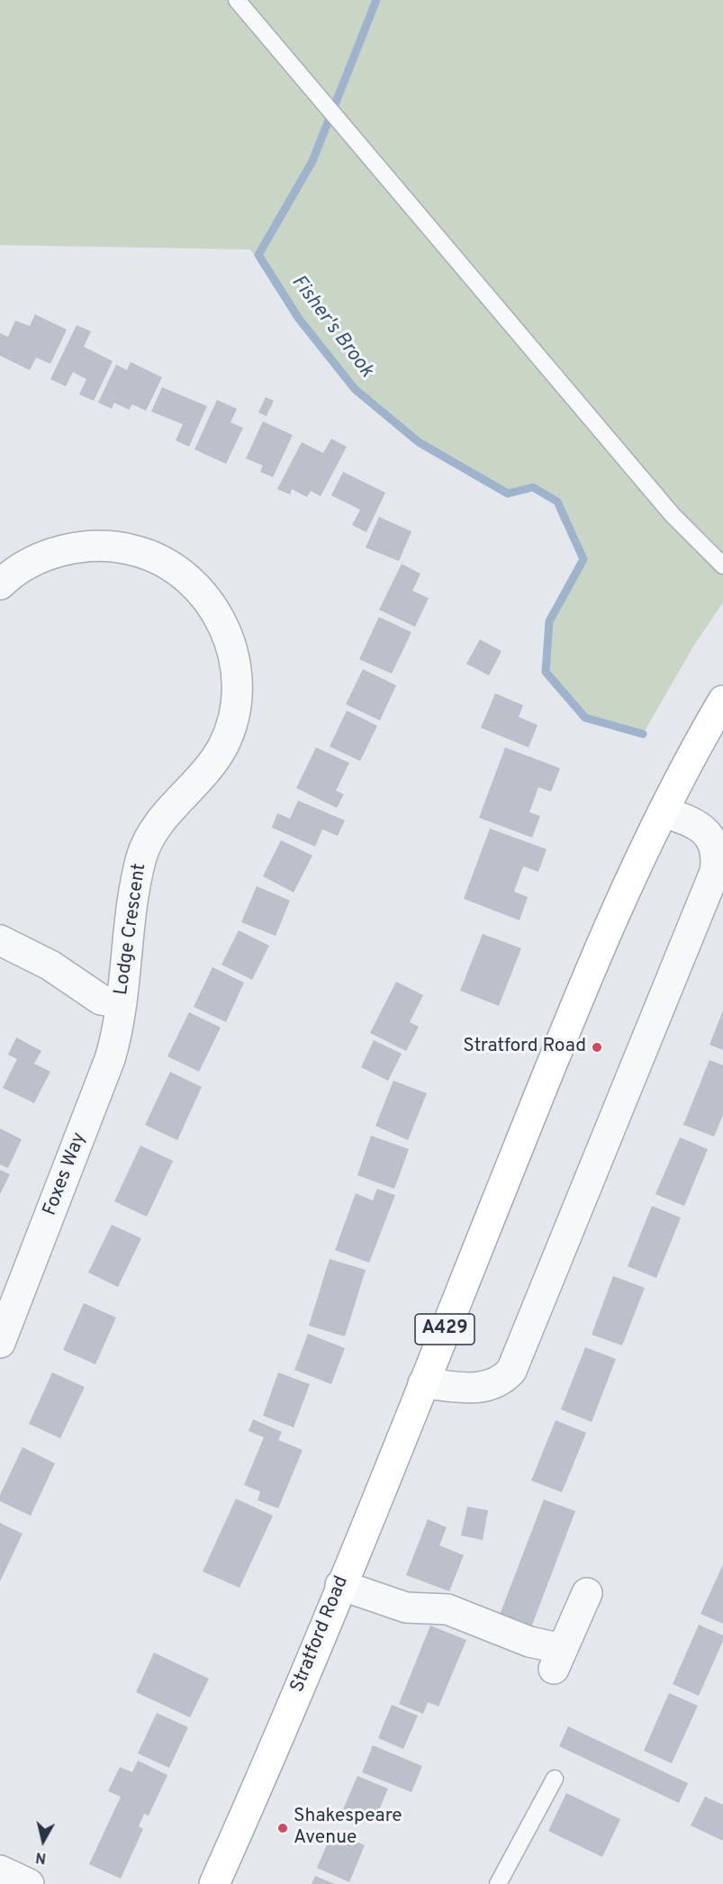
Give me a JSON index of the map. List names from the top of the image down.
{
  "streets": {
    "main road": ["A429", "Stratford Road"],
    "street": ["Lodge Crescent", "Foxes Way"]
  },
  "crossings": [
    ["Lodge Crescent", "Foxes Way"]
  ],
  "water": ["Fisher's Brook"],
  "places": ["Stratford Road", "Shakespeare Avenue"],
  "north": "bottom"
}
